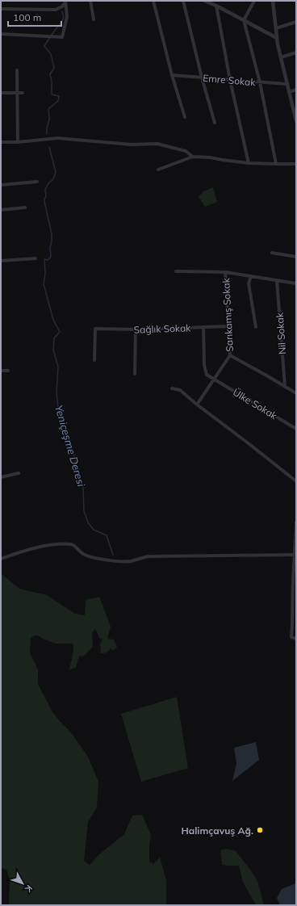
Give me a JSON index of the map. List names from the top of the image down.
{
  "streets": {
    "street": [
      "Emre Sokak",
      "Sarıkamış Sokak",
      "Sağlık Sokak",
      "Nil Sokak",
      "Ülke Sokak"
    ]
  },
  "crossings": [
    ["Sarıkamış Sokak", "Sağlık Sokak"],
    ["Sarıkamış Sokak", "Ülke Sokak"]
  ],
  "water": ["Yeniçeşme Deresi"],
  "places": ["Halimçavuş Ağ."],
  "scale_bar": "100 m",
  "north": "bottom right"
}
